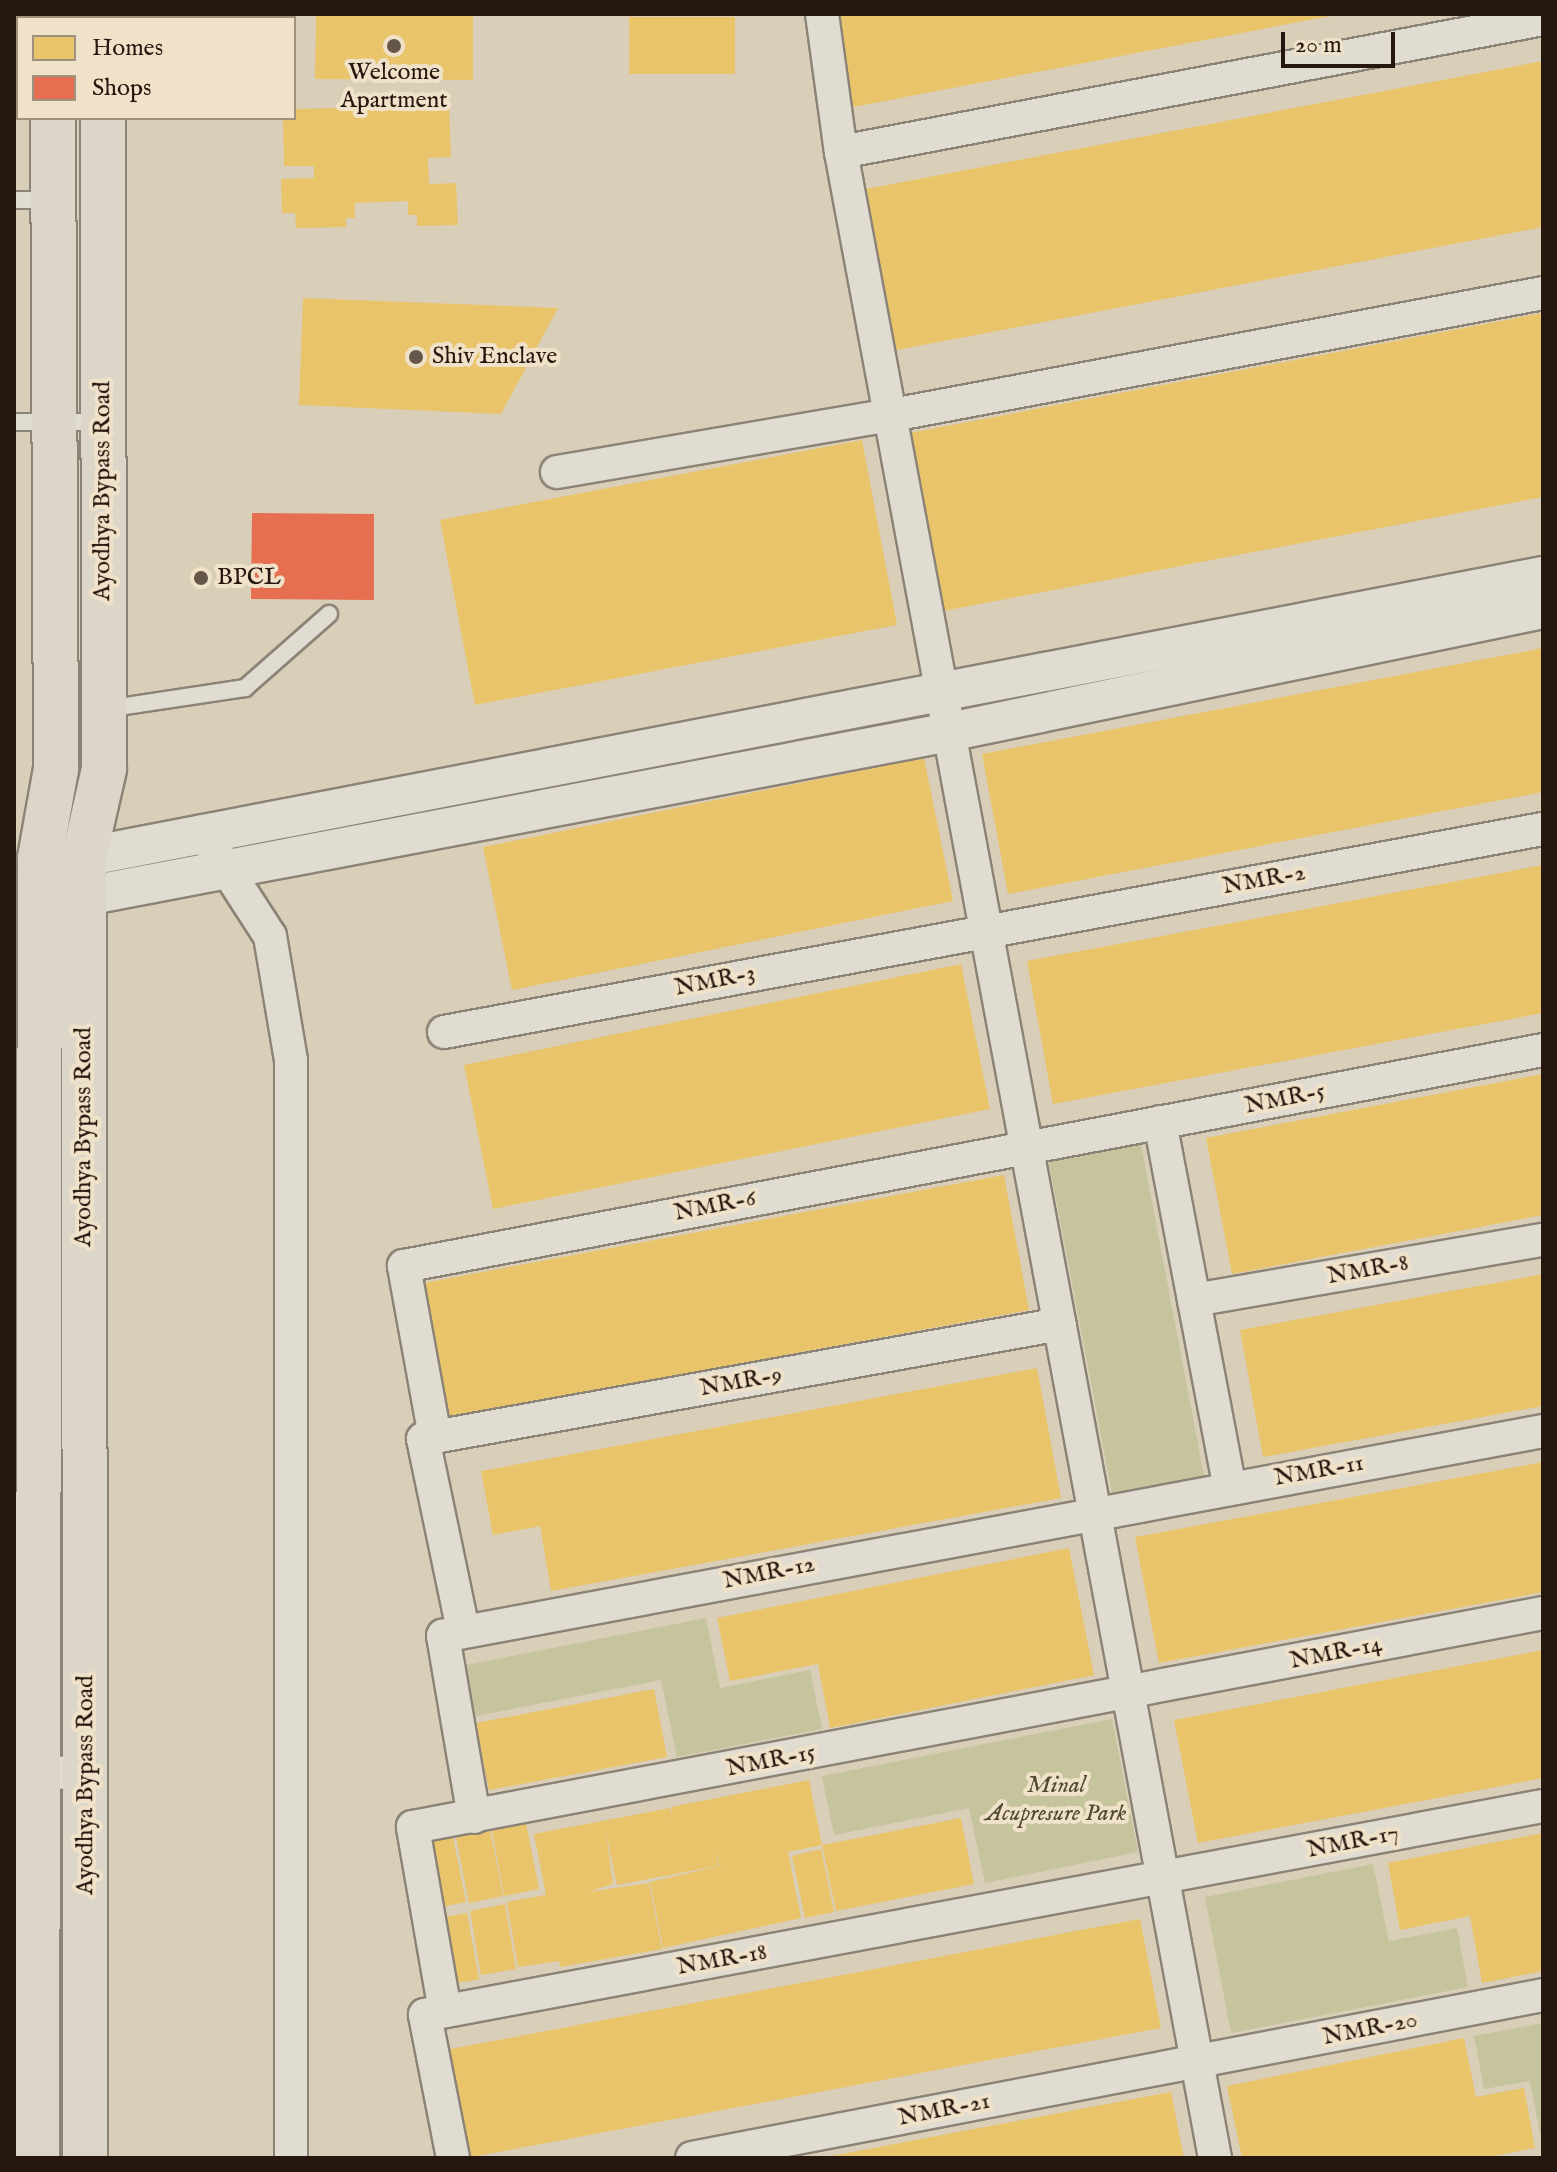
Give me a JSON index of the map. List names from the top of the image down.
{
  "streets": {
    "main road": ["Ayodhya Bypass Road"],
    "street": [
      "NMR-2",
      "NMR-3",
      "NMR-5",
      "NMR-6",
      "NMR-8",
      "NMR-9",
      "NMR-11",
      "NMR-12",
      "NMR-14",
      "NMR-15",
      "NMR-17",
      "NMR-18",
      "NMR-20",
      "NMR-21"
    ]
  },
  "crossings": [
    ["NMR-2", "NMR-3"],
    ["NMR-5", "NMR-6"],
    ["NMR-6", "NMR-9"],
    ["NMR-11", "NMR-12"],
    ["NMR-14", "NMR-15"],
    ["NMR-15", "NMR-18"],
    ["NMR-17", "NMR-18"],
    ["NMR-20", "NMR-21"]
  ],
  "parks": ["Minal Acupresure Park"],
  "places": ["Welcome Apartment", "Shiv Enclave", "BPCL"],
  "legend": ["Homes", "Shops"],
  "scale_bar": "20 m"
}
